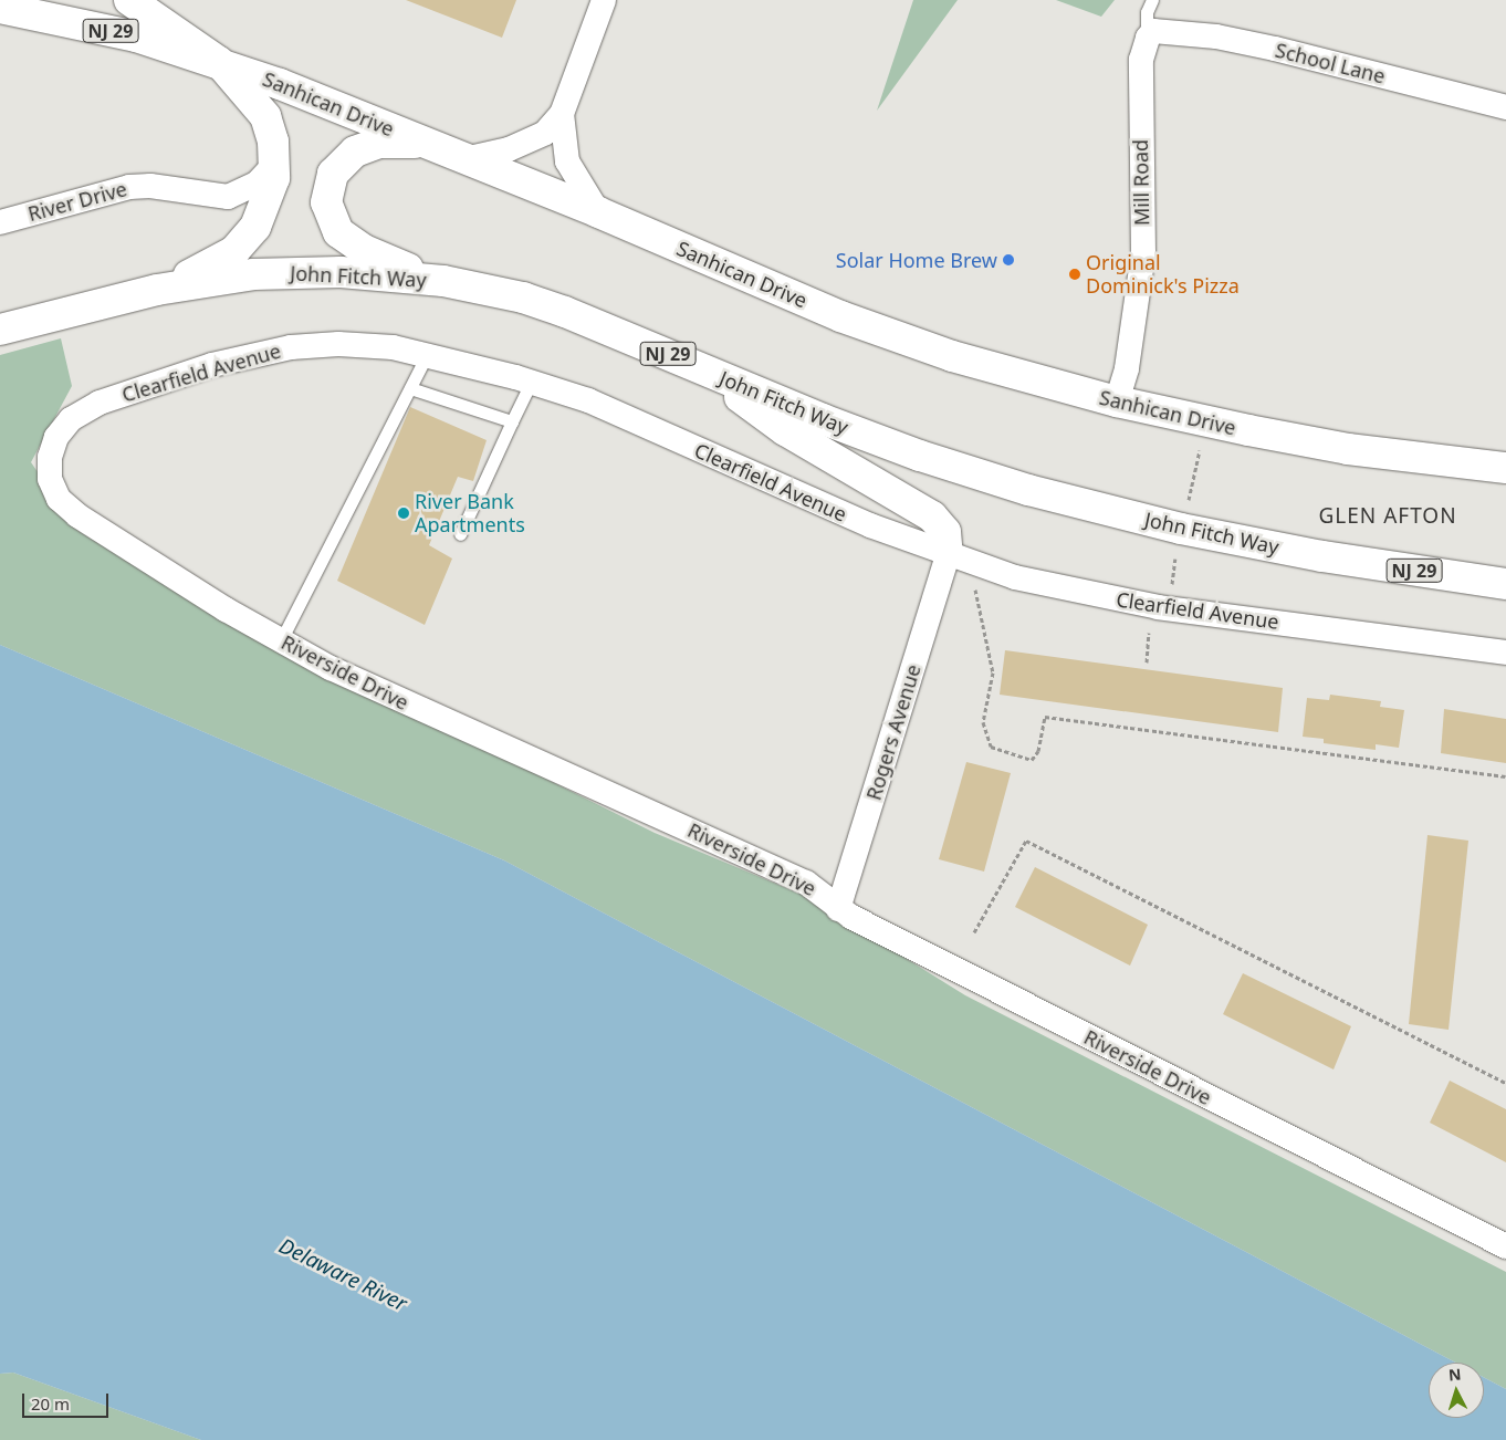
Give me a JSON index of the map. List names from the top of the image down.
{
  "streets": {
    "highway": ["NJ 29", "Sanhican Drive", "John Fitch Way"],
    "street": [
      "School Lane",
      "Mill Road",
      "River Drive",
      "Clearfield Avenue",
      "Riverside Drive",
      "Rogers Avenue"
    ]
  },
  "crossings": [
    ["School Lane", "Mill Road"],
    ["Sanhican Drive", "Mill Road"],
    ["Clearfield Avenue", "Riverside Drive"],
    ["Clearfield Avenue", "Rogers Avenue"],
    ["Riverside Drive", "Rogers Avenue"]
  ],
  "districts": ["GLEN AFTON"],
  "water": ["Delaware River"],
  "places": ["Solar Home Brew", "Original Dominick's Pizza", "River Bank Apartments"],
  "scale_bar": "20 m",
  "north": "top"
}
